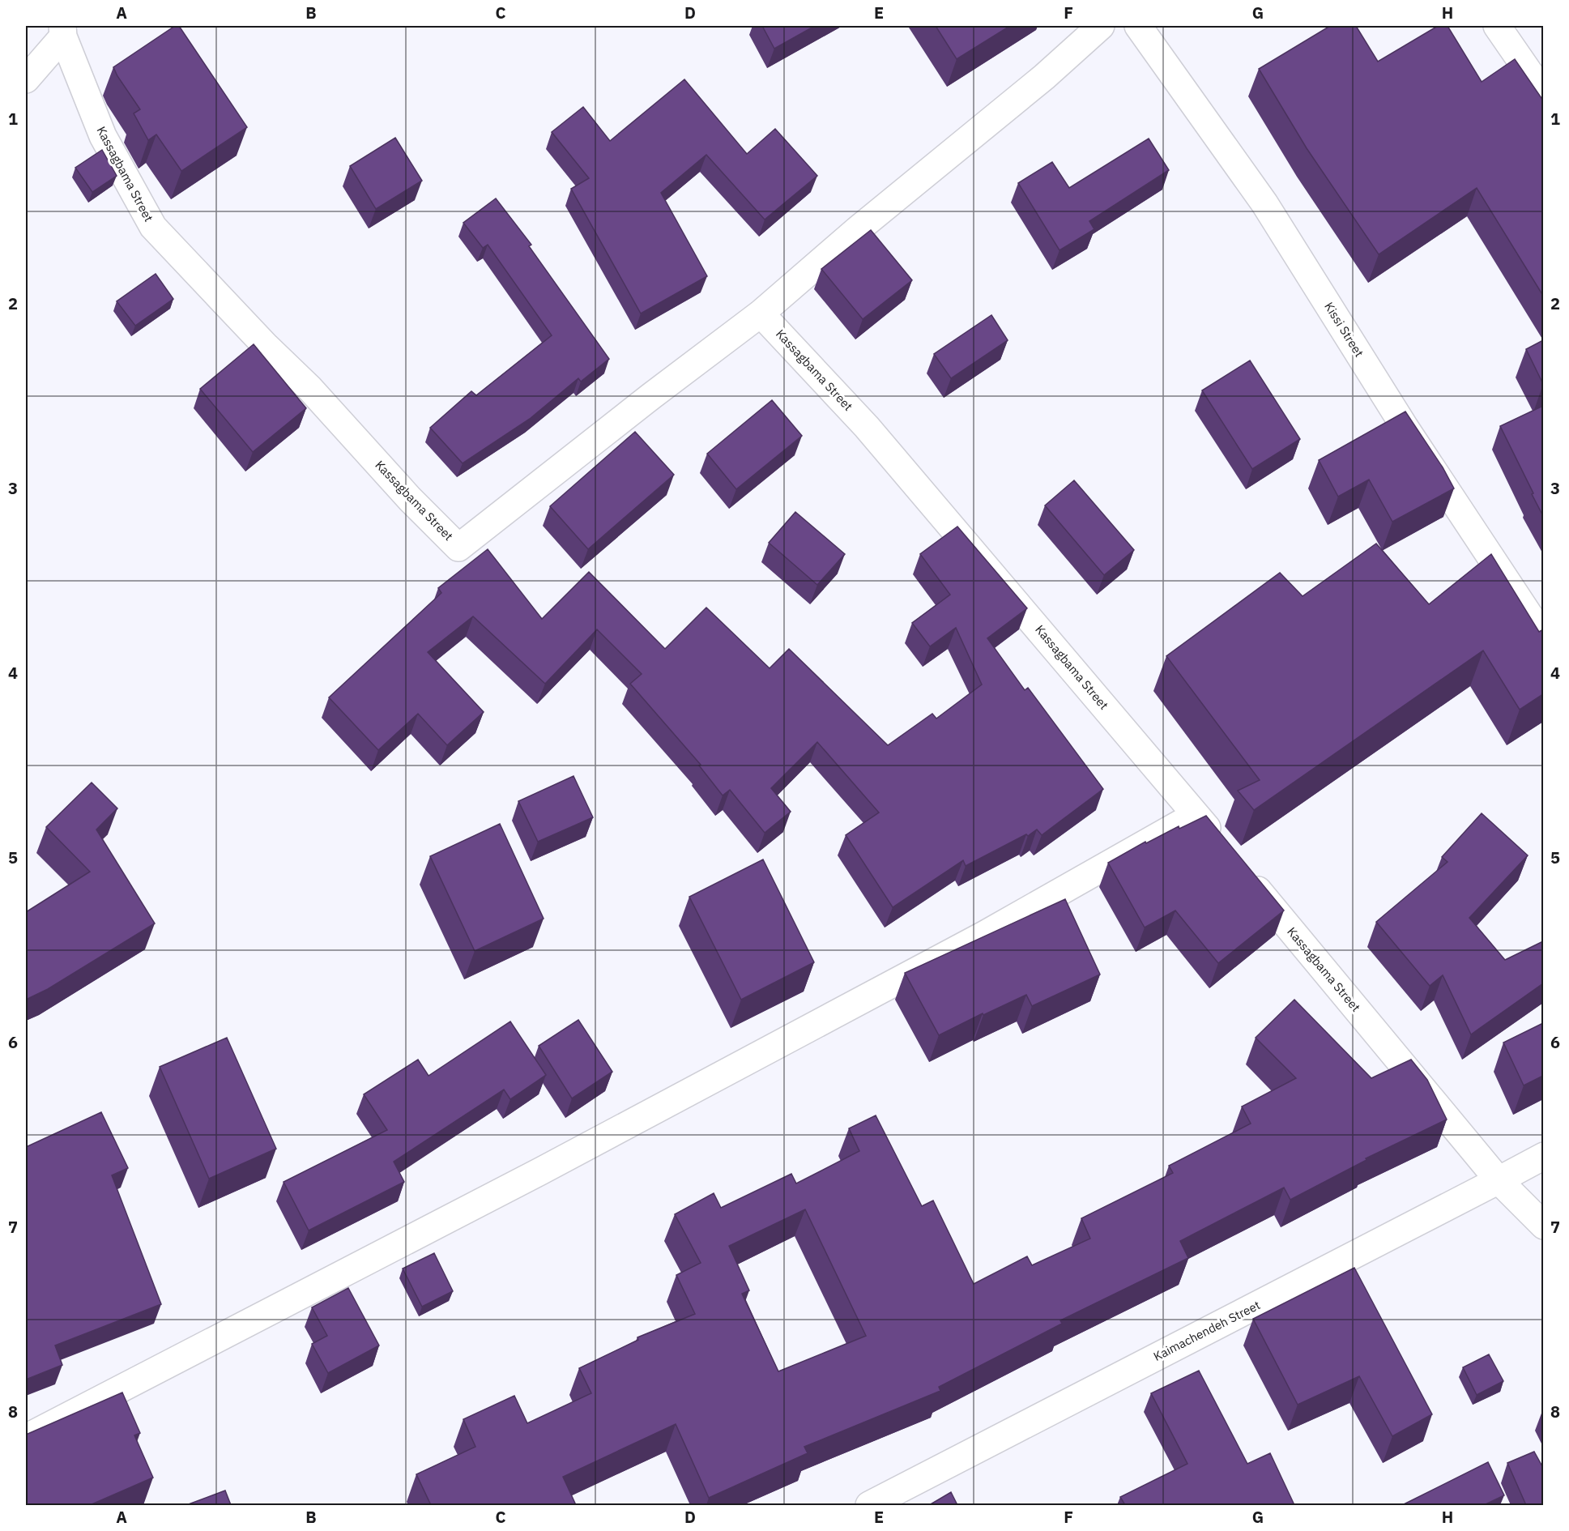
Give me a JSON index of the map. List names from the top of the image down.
{
  "streets": {
    "street": ["Kassagbama Street", "Kissi Street", "Kaimachendeh Street"]
  },
  "crossings": [
    ["Kassagbama Street", "Kaimachendeh Street"]
  ],
  "grid": {
    "columns": [
      "A",
      "B",
      "C",
      "D",
      "E",
      "F",
      "G",
      "H"
    ],
    "rows": [
      "1",
      "2",
      "3",
      "4",
      "5",
      "6",
      "7",
      "8"
    ]
  }
}
